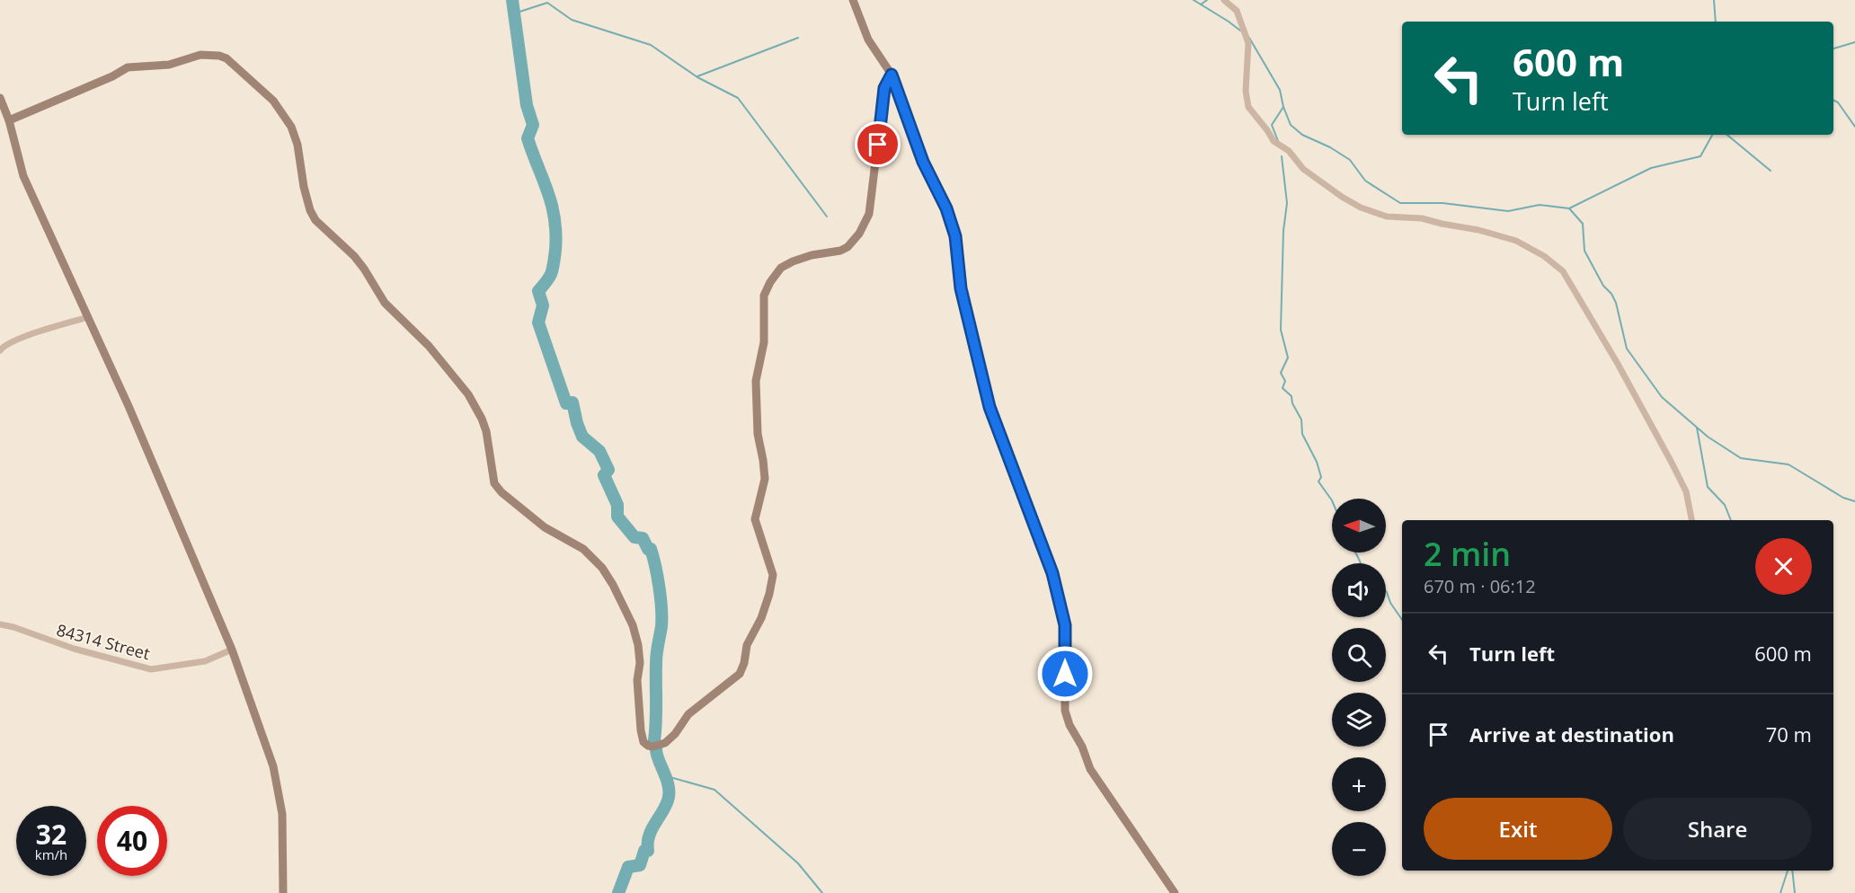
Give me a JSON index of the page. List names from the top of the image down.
{
  "streets": {
    "street": ["84314 Street"]
  },
  "north": "left",
  "page": {
    "turn": ["600 m", "Turn left"],
    "map_buttons": ["+", "−"],
    "heading": ["2 min", "670 m · 06:12"],
    "list": [
      {
        "name": "Turn left",
        "value": "600 m"
      },
      {
        "name": "Arrive at destination",
        "value": "70 m"
      }
    ],
    "buttons": ["Exit", "Share"],
    "speed": "32 km/h",
    "limit": "40"
  }
}
